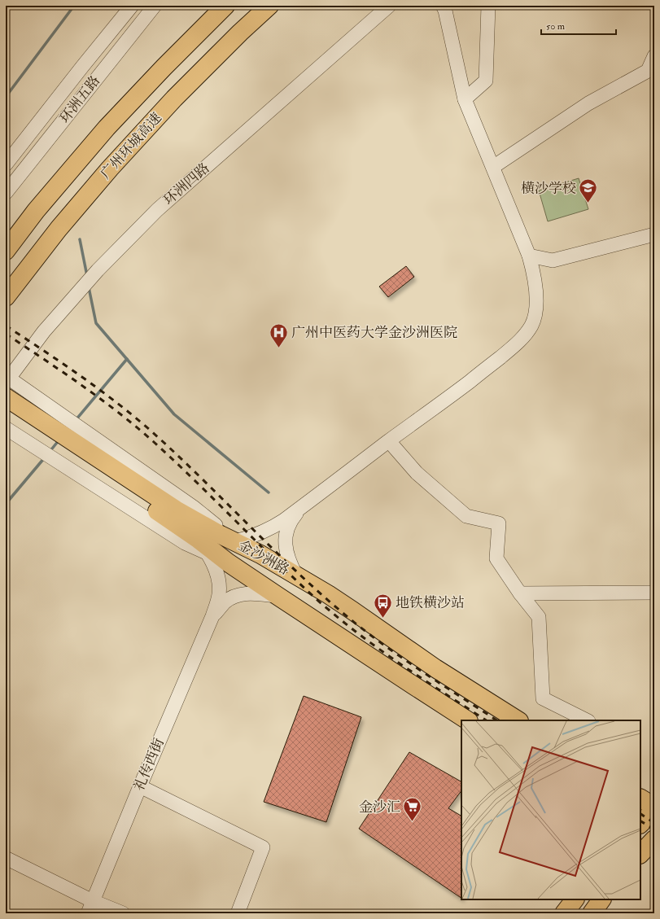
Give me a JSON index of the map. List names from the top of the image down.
{
  "streets": {
    "main road": ["广州环城高速", "金沙洲路"],
    "street": ["环洲五路", "环洲四路", "礼传西街"]
  },
  "places": {
    "school or university": ["横沙学校"],
    "hospital": ["广州中医药大学金沙洲医院"],
    "bus stop": ["地铁横沙站"],
    "supermarket": ["金沙汇"]
  },
  "scale_bar": "50 m"
}
